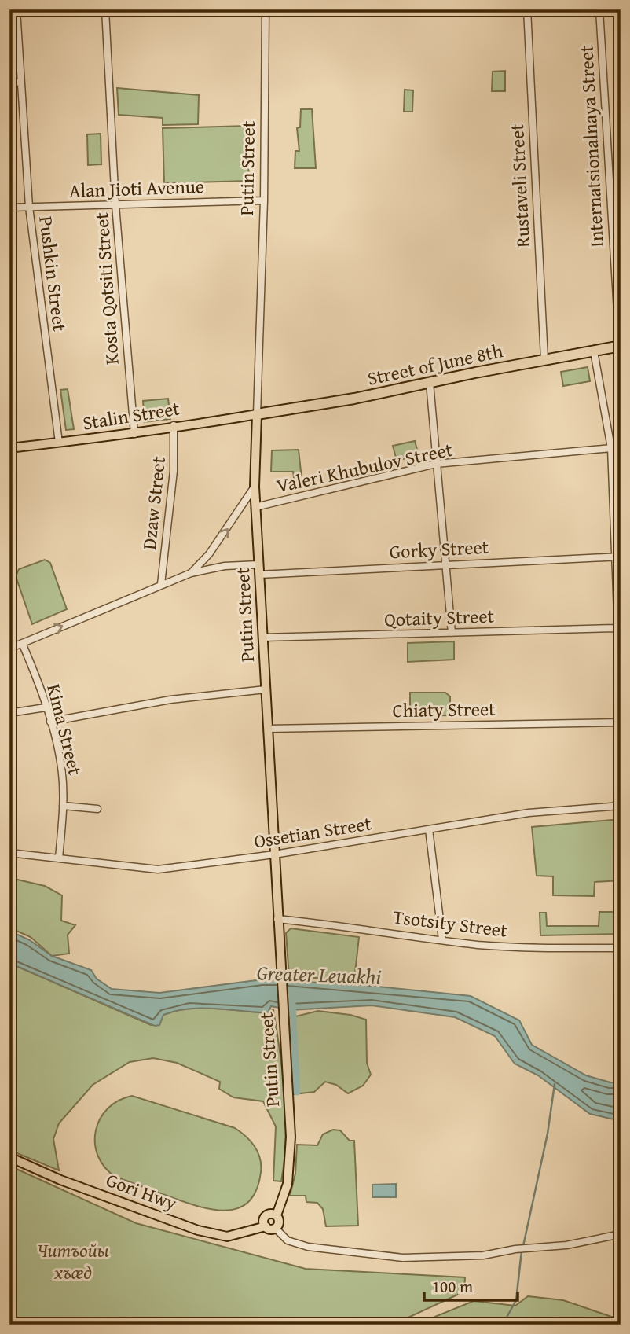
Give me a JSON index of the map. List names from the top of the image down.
{
  "streets": {
    "highway": ["Street of June 8th"],
    "main road": ["Putin Street", "Stalin Street", "Gori Hwy"],
    "street": [
      "Internatsionalnaya Street",
      "Rustaveli Street",
      "Alan Jioti Avenue",
      "Pushkin Street",
      "Kosta Qotsiti Street",
      "Valeri Khubulov Street",
      "Dzaw Street",
      "Gorky Street",
      "Qotaity Street",
      "Chiaty Street",
      "Kima Street",
      "Ossetian Street",
      "Tsotsity Street"
    ]
  },
  "crossings": [
    ["Internatsionalnaya Street", "Street of June 8th"],
    ["Putin Street", "Alan Jioti Avenue"],
    ["Putin Street", "Street of June 8th"],
    ["Putin Street", "Stalin Street"],
    ["Putin Street", "Valeri Khubulov Street"],
    ["Putin Street", "Gorky Street"],
    ["Putin Street", "Qotaity Street"],
    ["Putin Street", "Chiaty Street"],
    ["Putin Street", "Ossetian Street"],
    ["Putin Street", "Tsotsity Street"],
    ["Putin Street", "Gori Hwy"],
    ["Rustaveli Street", "Street of June 8th"],
    ["Alan Jioti Avenue", "Pushkin Street"],
    ["Alan Jioti Avenue", "Kosta Qotsiti Street"],
    ["Pushkin Street", "Stalin Street"],
    ["Kosta Qotsiti Street", "Stalin Street"],
    ["Street of June 8th", "Stalin Street"],
    ["Stalin Street", "Dzaw Street"],
    ["Kima Street", "Ossetian Street"]
  ],
  "water": ["Greater Leuakhi"],
  "parks": ["Читъойы хъæд"],
  "scale_bar": "100 m"
}
